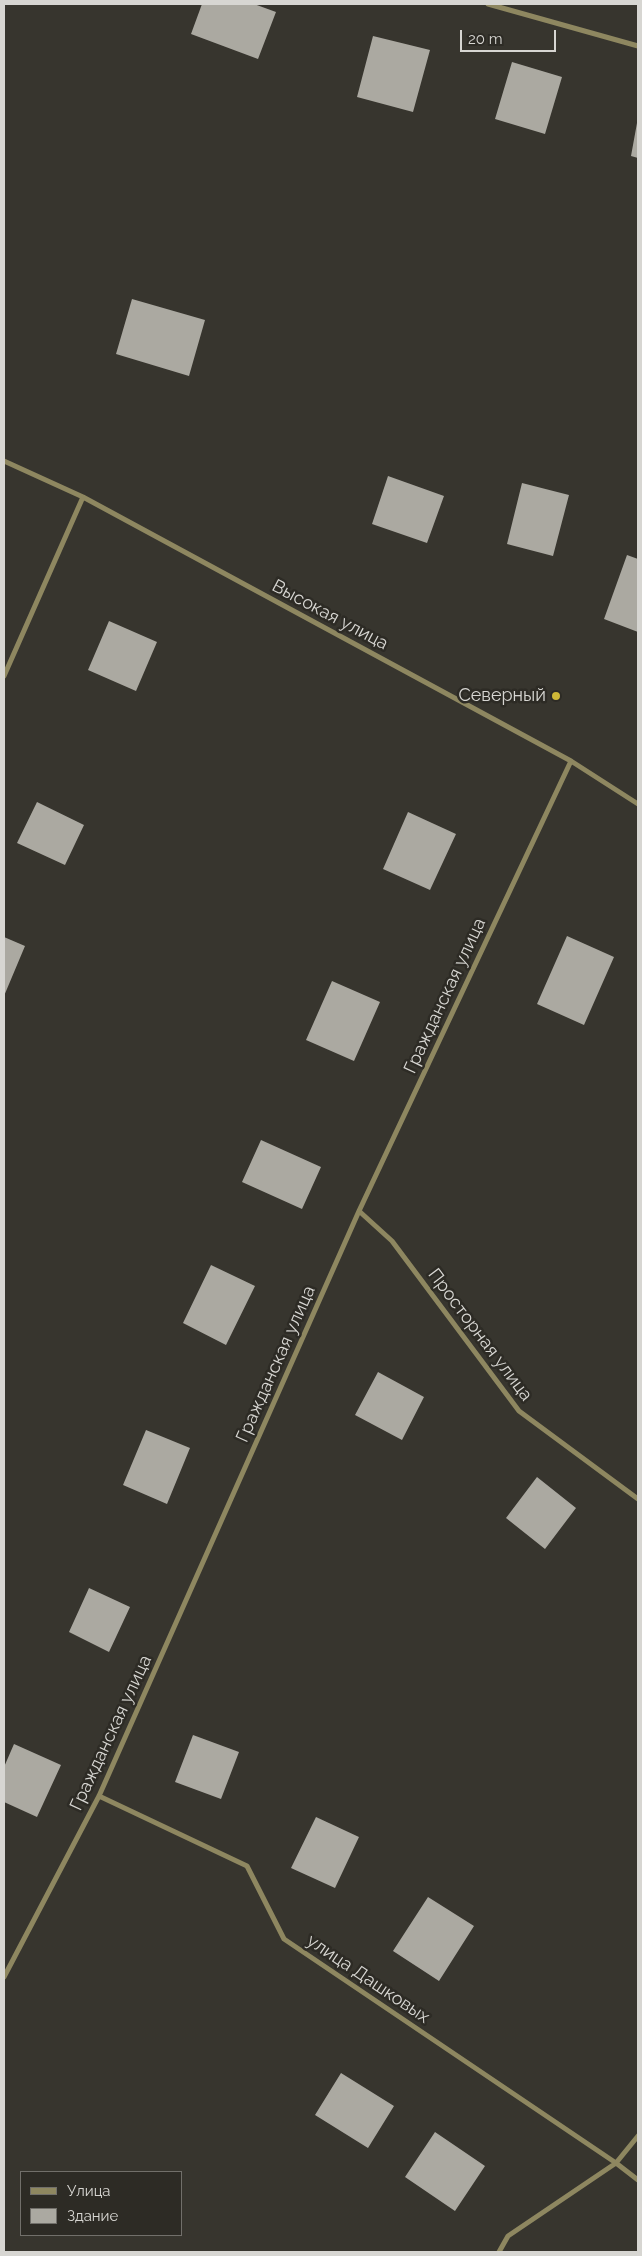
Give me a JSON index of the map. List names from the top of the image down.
{
  "streets": {
    "street": [
      "Высокая улица",
      "Гражданская улица",
      "Просторная улица",
      "улица Дашковых"
    ]
  },
  "crossings": [
    ["Высокая улица", "Гражданская улица"],
    ["Гражданская улица", "Просторная улица"],
    ["Гражданская улица", "улица Дашковых"]
  ],
  "places": ["Северный"],
  "legend": ["Улица", "Здание"],
  "scale_bar": "20 m"
}
